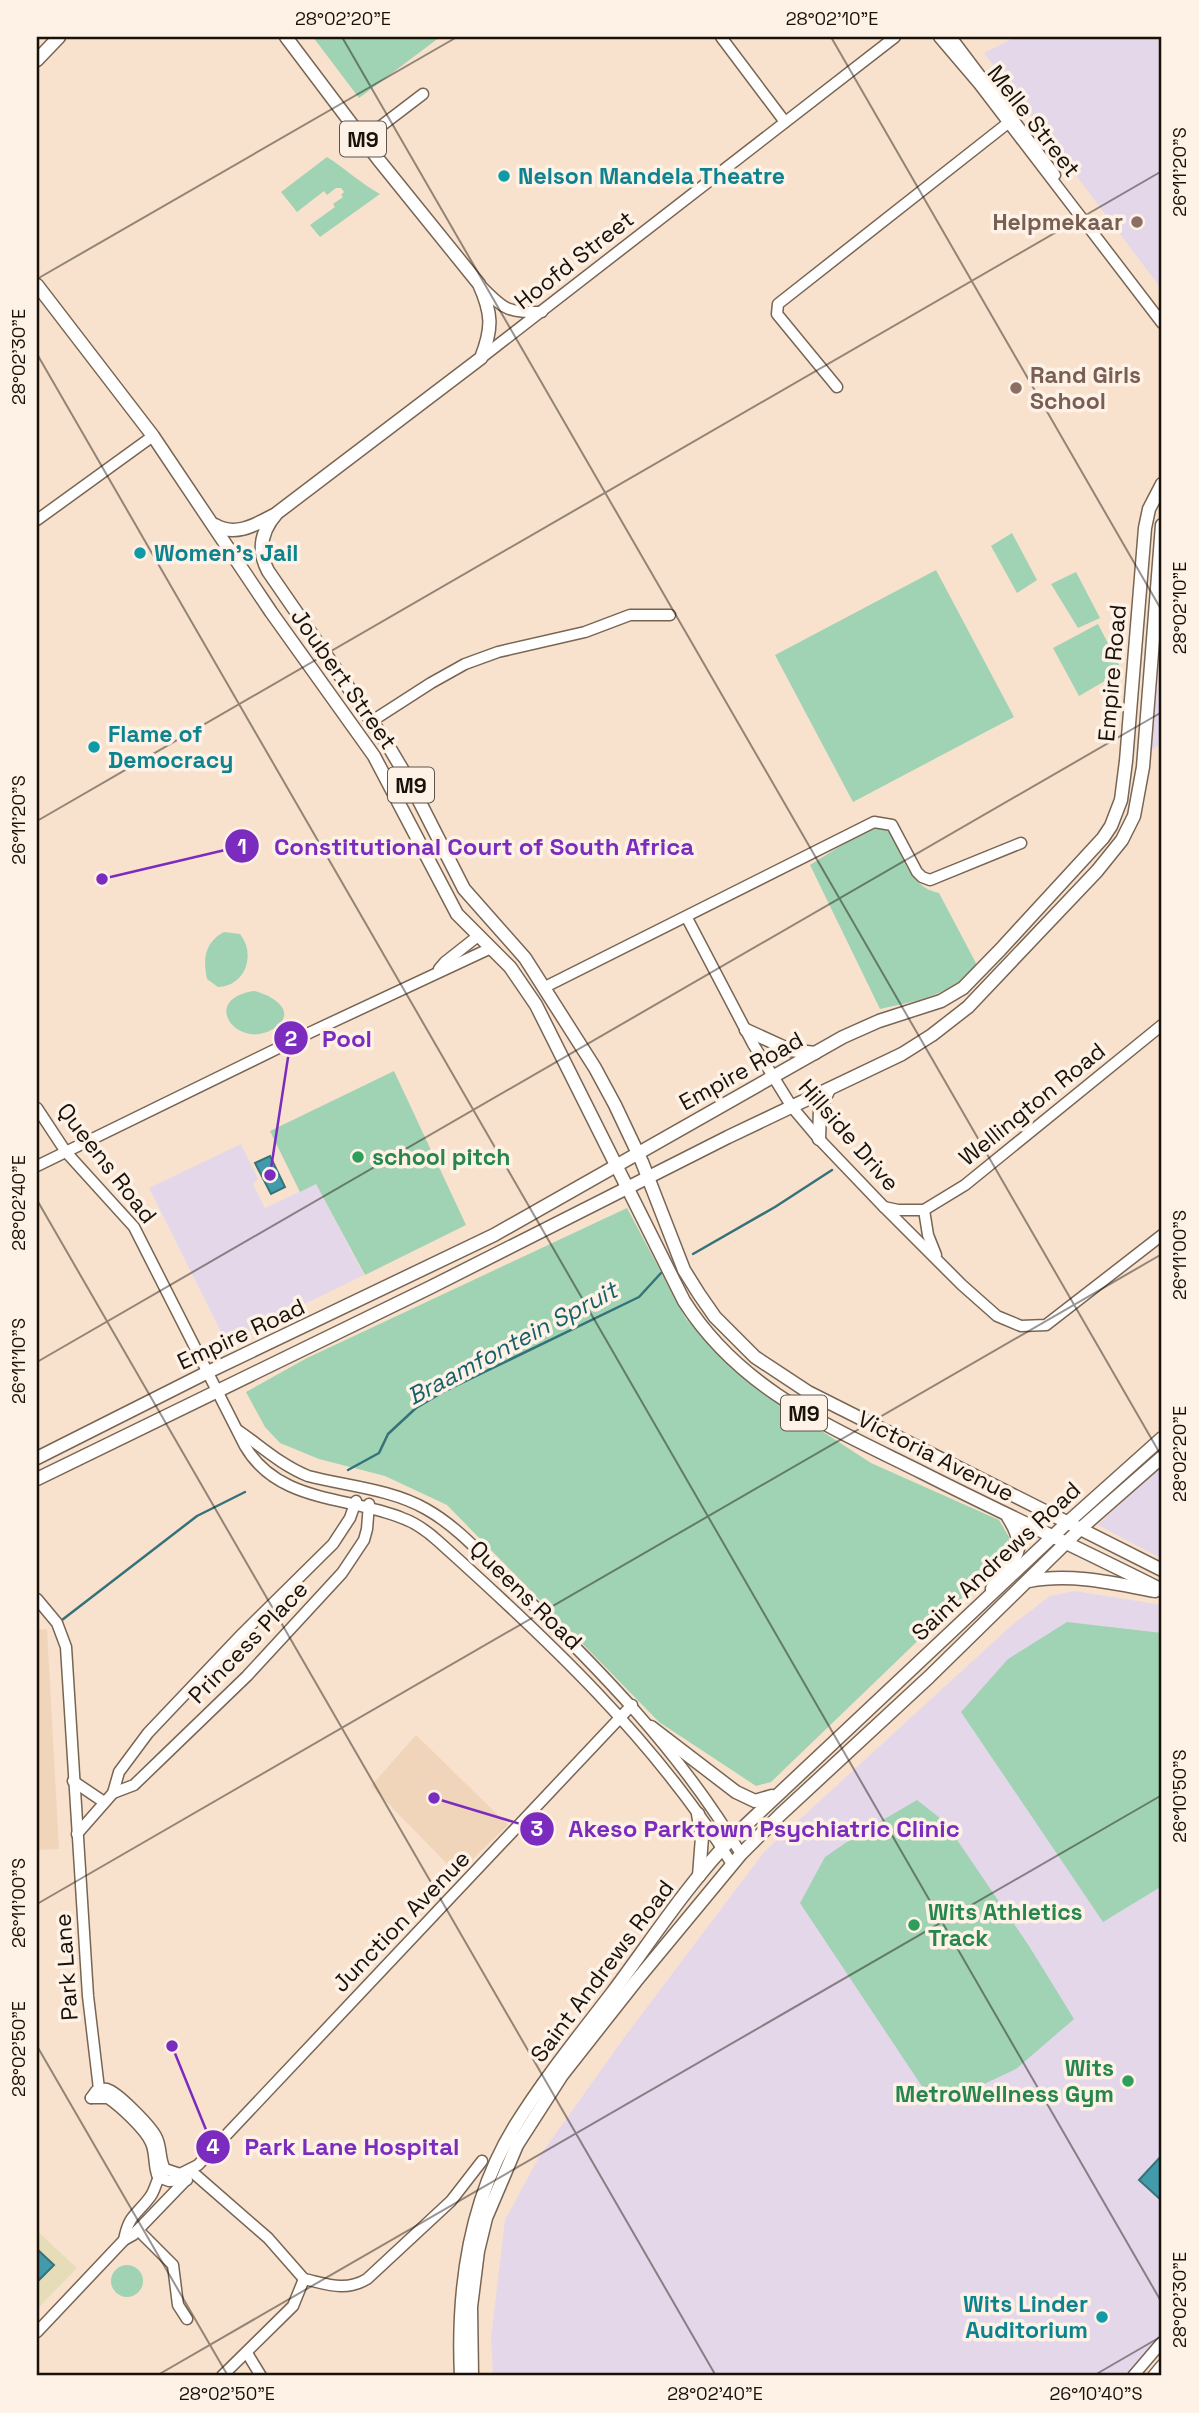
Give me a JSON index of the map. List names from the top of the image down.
{
  "streets": {
    "main road": [
      "M9",
      "Hoofd Street",
      "Empire Road",
      "Joubert Street",
      "Victoria Avenue",
      "Saint Andrews Road"
    ],
    "street": [
      "Melle Street",
      "Wellington Road",
      "Hillside Drive",
      "Queens Road",
      "Princess Place",
      "Junction Avenue",
      "Park Lane"
    ]
  },
  "crossings": [
    ["M9", "Hoofd Street"],
    ["Hoofd Street", "Joubert Street"],
    ["Empire Road", "Joubert Street"],
    ["Empire Road", "Hillside Drive"],
    ["Empire Road", "Queens Road"],
    ["Empire Road", "Victoria Avenue"],
    ["Joubert Street", "Victoria Avenue"],
    ["Queens Road", "Saint Andrews Road"],
    ["Queens Road", "Princess Place"],
    ["Queens Road", "Junction Avenue"],
    ["Victoria Avenue", "Saint Andrews Road"],
    ["Princess Place", "Park Lane"]
  ],
  "water": ["Braamfontein Spruit"],
  "places": [
    "Nelson Mandela Theatre",
    "Helpmekaar",
    "Rand Girls School",
    "Women's Jail",
    "Flame of Democracy",
    "Constitutional Court of South Africa",
    "school pitch",
    "Pool",
    "Akeso Parktown Psychiatric Clinic",
    "Wits Athletics Track",
    "Park Lane Hospital",
    "Wits MetroWellness Gym",
    "Wits Linder Auditorium"
  ],
  "coordinates": [
    "28°02'20\"E",
    "28°02'10\"E",
    "26°11'20\"S",
    "28°02'30\"E",
    "28°02'40\"E",
    "26°11'00\"S",
    "26°11'10\"S",
    "26°10'50\"S",
    "28°02'50\"E",
    "26°10'40\"S"
  ]
}
